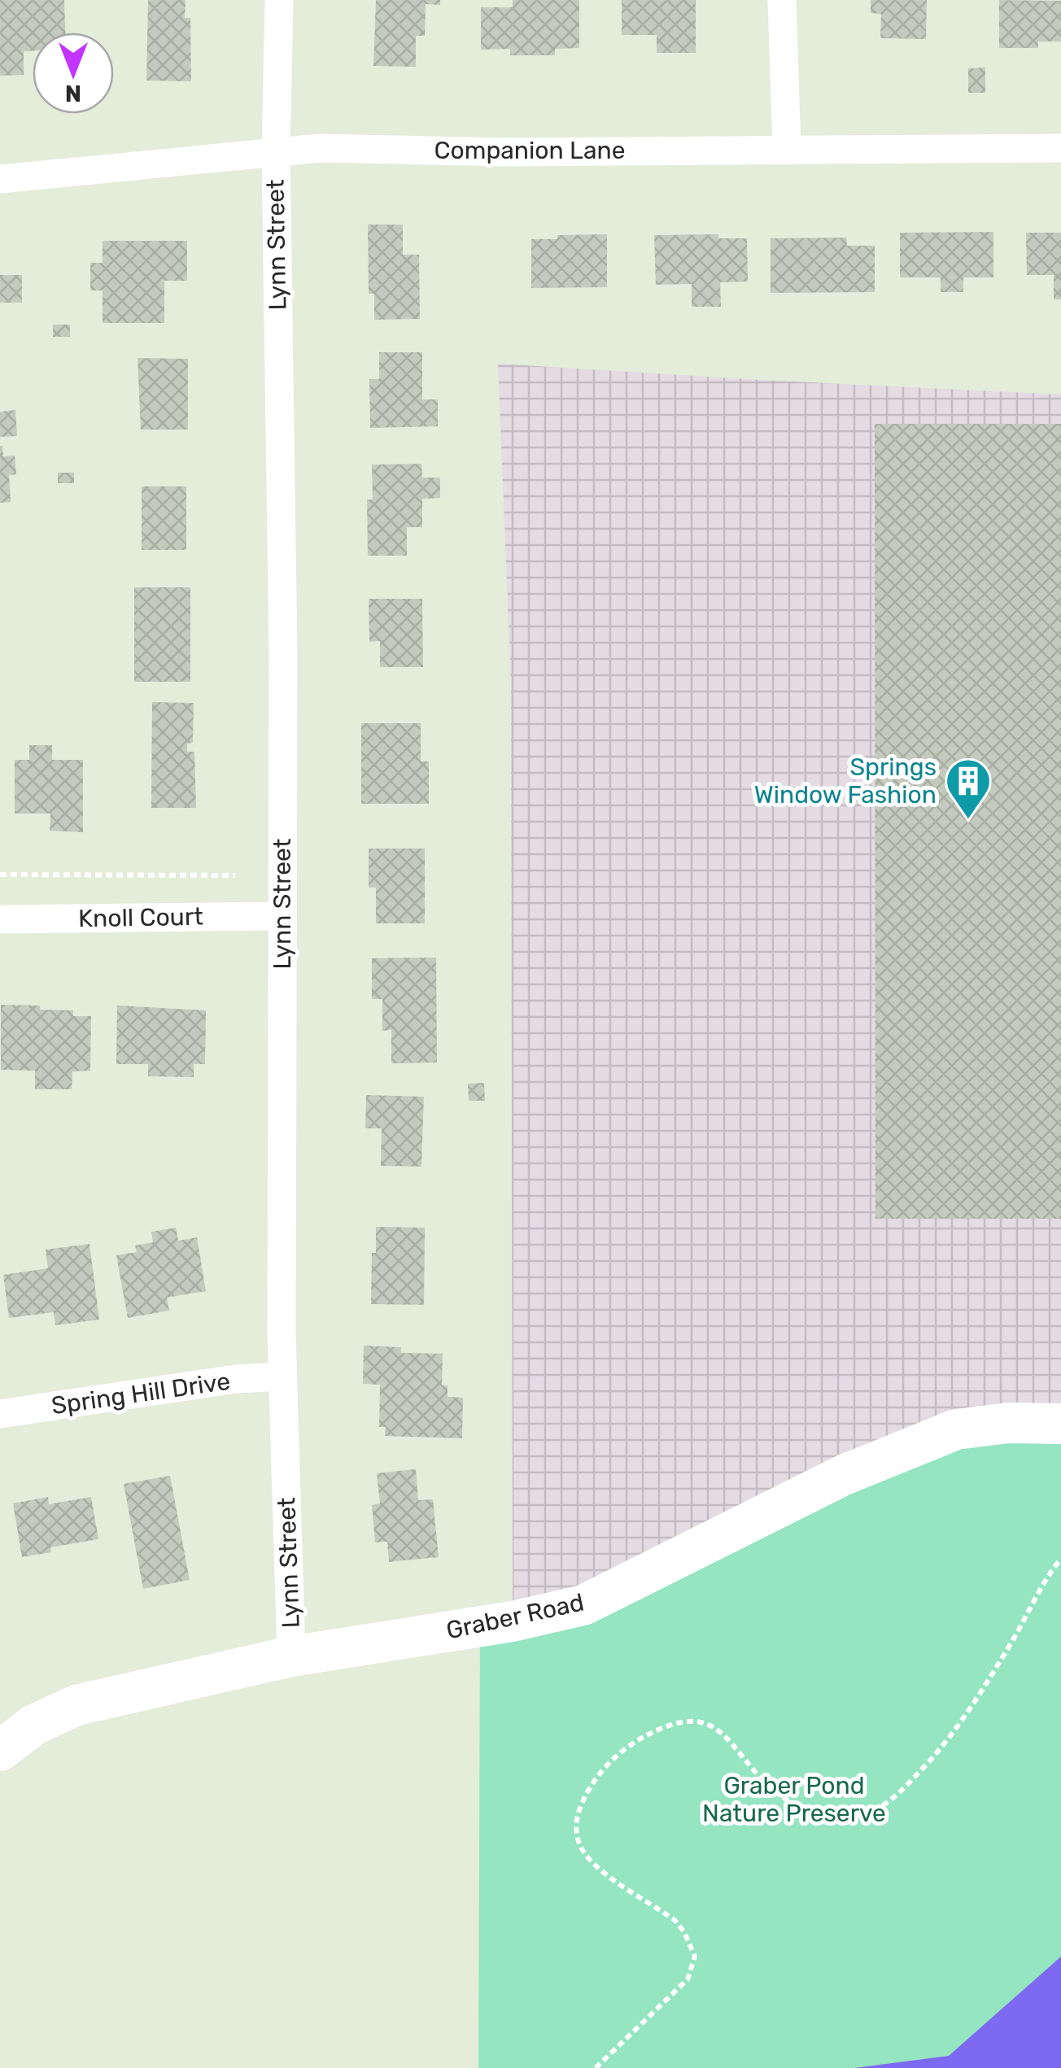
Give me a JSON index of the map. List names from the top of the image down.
{
  "streets": {
    "street": [
      "Companion Lane",
      "Lynn Street",
      "Knoll Court",
      "Spring Hill Drive",
      "Graber Road"
    ]
  },
  "crossings": [
    ["Companion Lane", "Lynn Street"],
    ["Lynn Street", "Knoll Court"],
    ["Lynn Street", "Spring Hill Drive"],
    ["Lynn Street", "Graber Road"]
  ],
  "parks": ["Graber Pond Nature Preserve"],
  "places": {
    "building": ["Springs Window Fashion"]
  },
  "north": "bottom"
}
